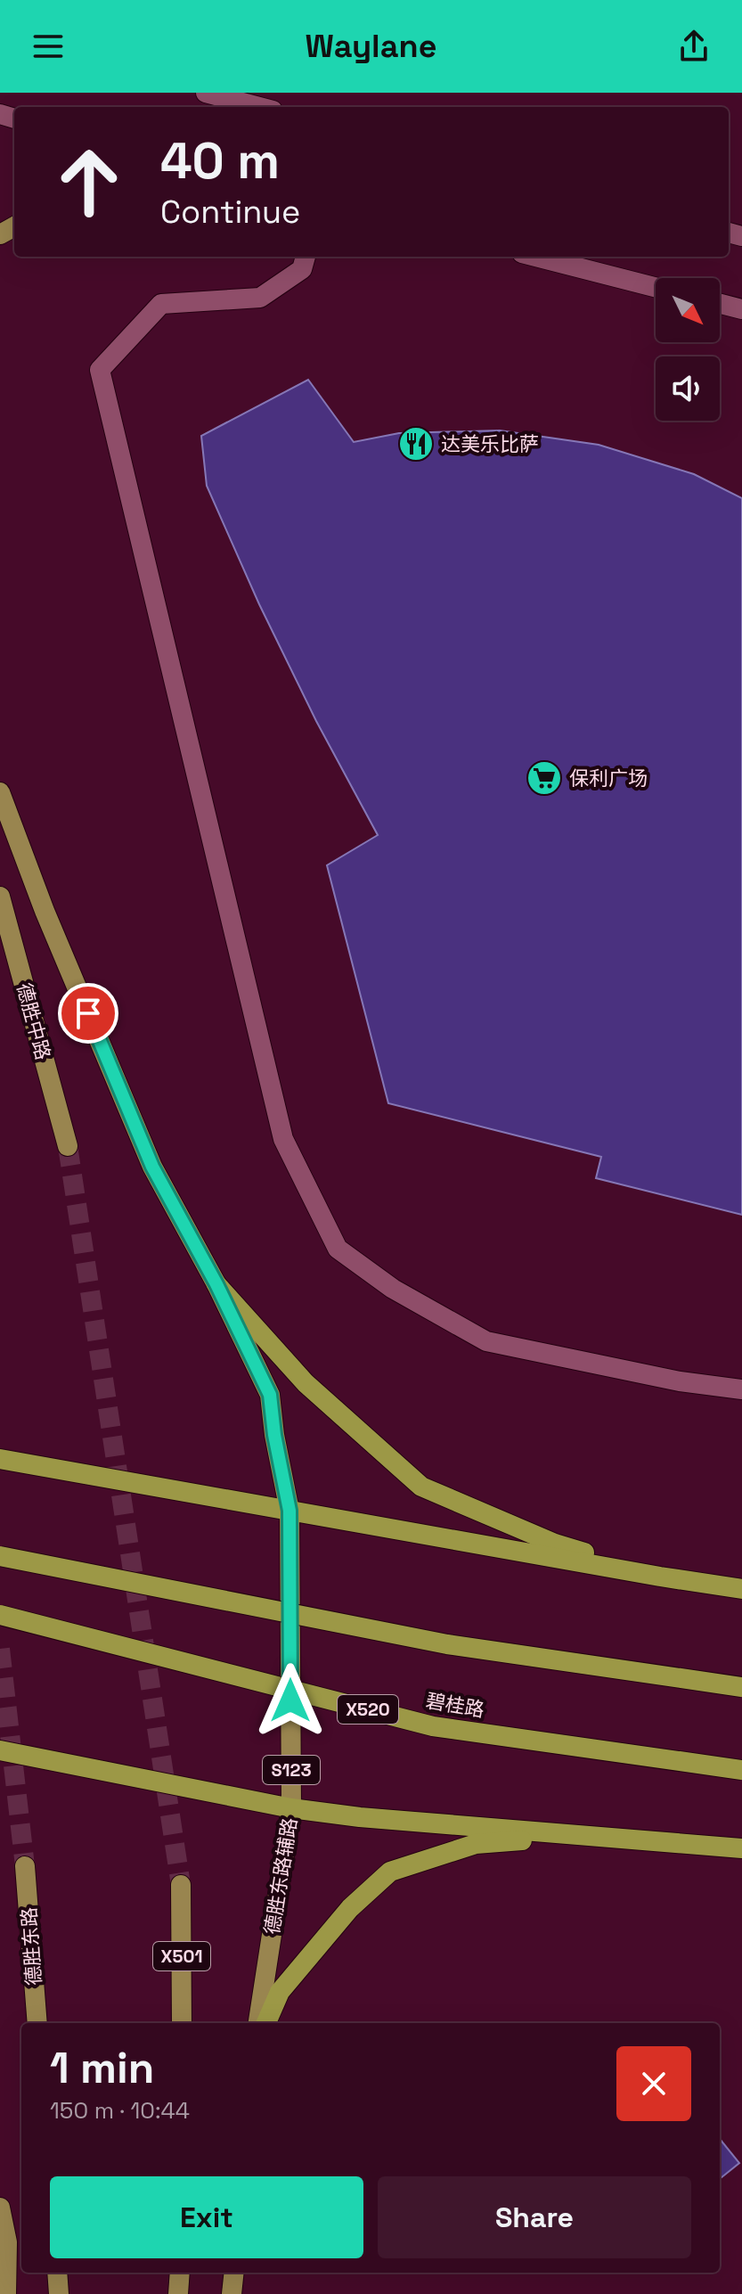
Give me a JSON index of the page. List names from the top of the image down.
{
  "streets": {
    "highway": ["碧桂路", "X520"],
    "main road": [
      "德胜中路",
      "S123",
      "德胜东路辅路",
      "德胜东路",
      "X501"
    ]
  },
  "places": {
    "restaurant": ["达美乐比萨"],
    "supermarket": ["保利广场"]
  },
  "north": "bottom right",
  "page": {
    "header": "Waylane",
    "turn": ["40 m", "Continue"],
    "heading": ["1 min", "150 m · 10:44"],
    "buttons": ["Exit", "Share"]
  }
}
